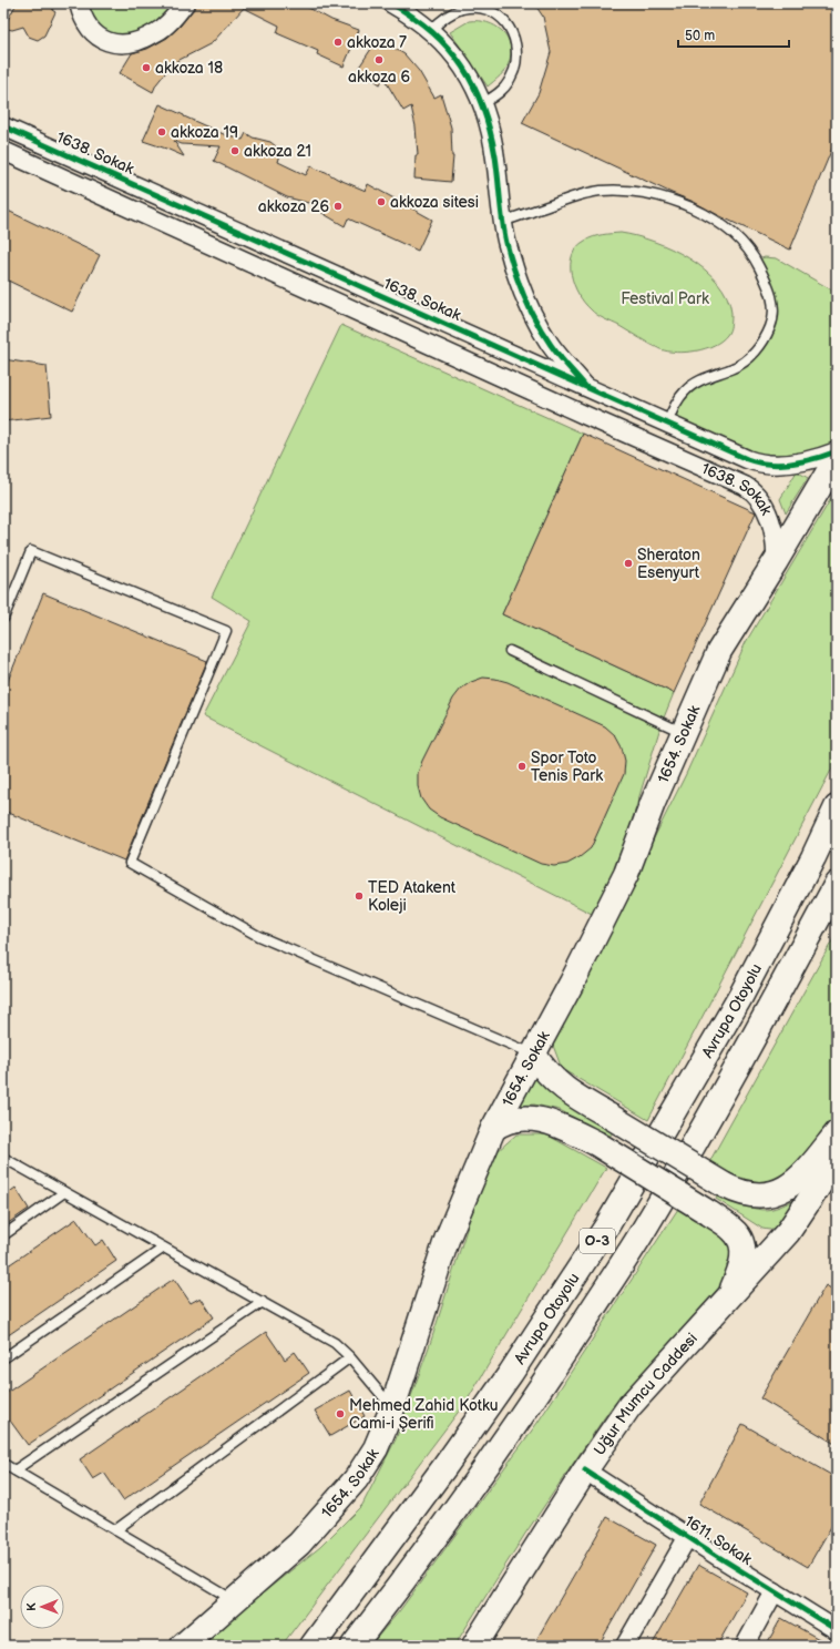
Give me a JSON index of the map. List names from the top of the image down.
{
  "streets": {
    "main road": [
      "1654. Sokak",
      "Avrupa Otoyolu",
      "O-3",
      "Uğur Mumcu Caddesi"
    ],
    "street": ["1638. Sokak", "1611. Sokak"]
  },
  "crossings": [
    ["1638. Sokak", "1654. Sokak"],
    ["Uğur Mumcu Caddesi", "1611. Sokak"]
  ],
  "parks": ["Festival Park"],
  "places": [
    "akkoza 7",
    "akkoza 6",
    "akkoza 18",
    "akkoza 19",
    "akkoza 21",
    "akkoza sitesi",
    "akkoza 26",
    "Sheraton Esenyurt",
    "Spor Toto Tenis Park",
    "TED Atakent Koleji",
    "Mehmed Zahid Kotku Cami-i Şerifi"
  ],
  "scale_bar": "50 m",
  "north": "left"
}
